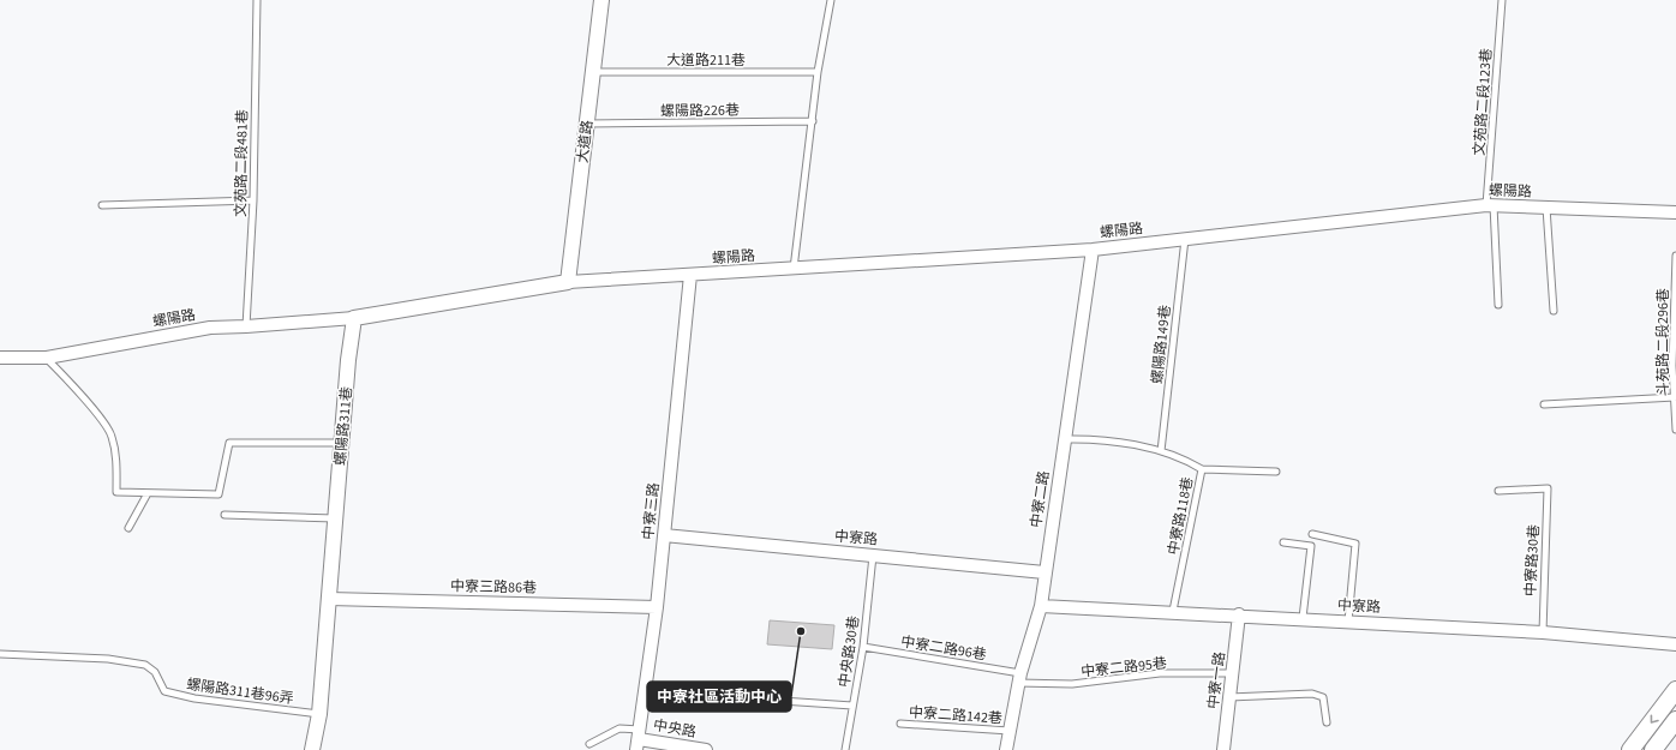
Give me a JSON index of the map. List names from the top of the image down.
{
  "streets": {
    "street": [
      "大道路",
      "螺陽路",
      "螺陽路311巷",
      "中寮二路",
      "中寮三路",
      "中寮路",
      "中寮三路86巷",
      "中寮一路",
      "中央路"
    ],
    "lane": [
      "大道路211巷",
      "文苑路二段123巷",
      "螺陽路226巷",
      "文苑路二段481巷",
      "斗苑路二段296巷",
      "螺陽路149巷",
      "中寮路118巷",
      "中寮路30巷",
      "中寮二路96巷",
      "中央路30巷",
      "中寮二路95巷",
      "螺陽路311巷96弄",
      "中寮二路142巷"
    ]
  },
  "crossings": [
    ["大道路211巷", "大道路"],
    ["文苑路二段123巷", "螺陽路"],
    ["螺陽路226巷", "大道路"],
    ["大道路", "螺陽路"],
    ["文苑路二段481巷", "螺陽路"],
    ["螺陽路", "螺陽路149巷"],
    ["螺陽路", "螺陽路311巷"],
    ["螺陽路", "中寮二路"],
    ["螺陽路", "中寮三路"],
    ["螺陽路311巷", "中寮三路86巷"],
    ["螺陽路311巷", "螺陽路311巷96弄"],
    ["中寮二路", "中寮路"],
    ["中寮二路", "中寮二路96巷"],
    ["中寮二路", "中寮二路95巷"],
    ["中寮二路", "中寮二路142巷"],
    ["中寮三路", "中寮路"],
    ["中寮三路", "中寮三路86巷"],
    ["中寮三路", "中央路"],
    ["中寮路118巷", "中寮路"],
    ["中寮路", "中寮路30巷"],
    ["中寮路", "中央路30巷"],
    ["中寮路", "中寮一路"],
    ["中寮二路96巷", "中央路30巷"],
    ["中寮二路96巷", "中寮二路95巷"],
    ["中寮二路95巷", "中寮一路"]
  ],
  "places": ["中寮社區活動中心"]
}
